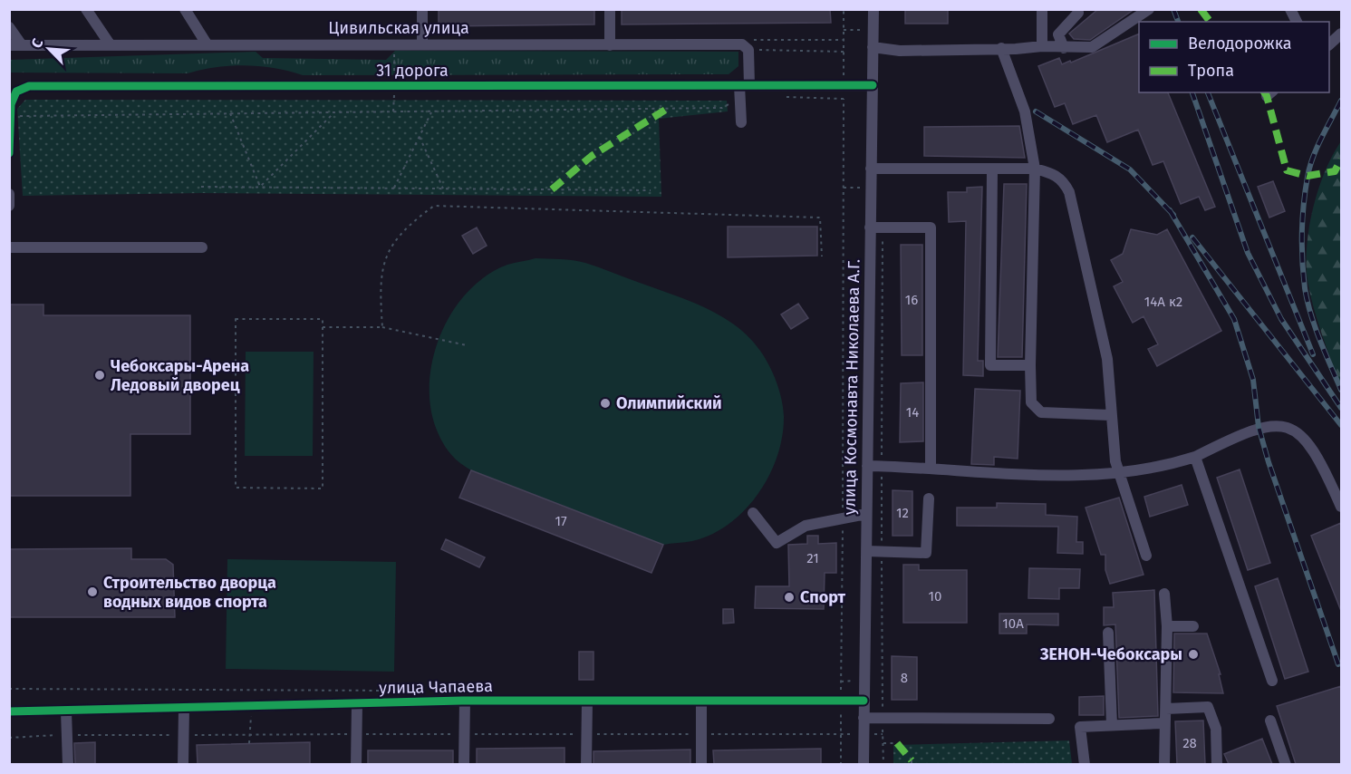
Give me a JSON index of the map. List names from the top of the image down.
{
  "streets": {
    "street": [
      "Цивильская улица",
      "31 дорога",
      "улица Космонавта Николаева А.Г.",
      "улица Чапаева"
    ]
  },
  "crossings": [
    ["Цивильская улица", "31 дорога"],
    ["31 дорога", "улица Космонавта Николаева А.Г."],
    ["улица Космонавта Николаева А.Г.", "улица Чапаева"]
  ],
  "places": [
    "Чебоксары-Арена Ледовый дворец",
    "Олимпийский",
    "Строительство дворца водных видов спорта",
    "Спорт",
    "ЗЕНОН-Чебоксары"
  ],
  "house_numbers": [
    "16",
    "14А к2",
    "14",
    "12",
    "17",
    "21",
    "10",
    "10А",
    "8",
    "28"
  ],
  "legend": ["Велодорожка", "Тропа"],
  "north": "top left"
}
